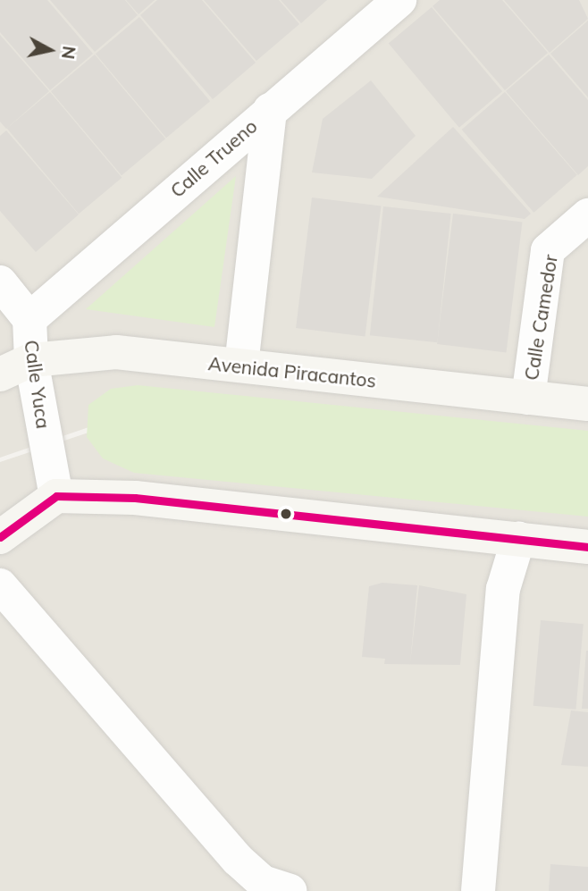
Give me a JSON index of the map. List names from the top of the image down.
{
  "streets": {
    "street": [
      "Calle Trueno",
      "Calle Camedor",
      "Avenida Piracantos",
      "Calle Yuca"
    ]
  },
  "crossings": [
    ["Calle Trueno", "Calle Yuca"],
    ["Calle Camedor", "Avenida Piracantos"],
    ["Avenida Piracantos", "Calle Yuca"]
  ],
  "north": "right"
}
